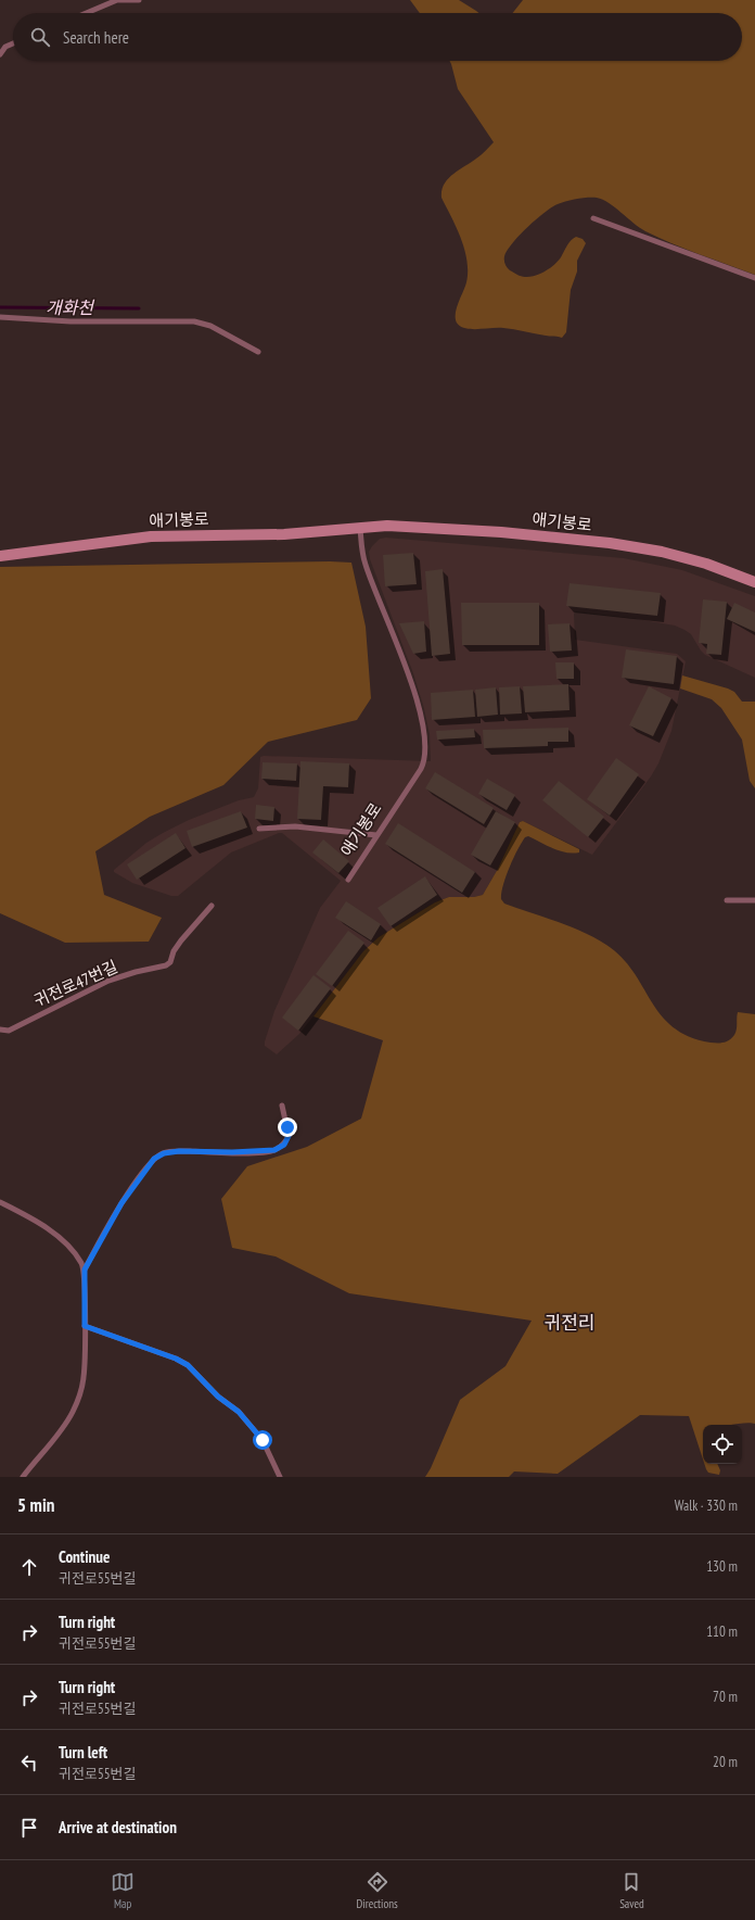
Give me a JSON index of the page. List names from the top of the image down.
{
  "streets": {
    "main road": ["애기봉로"],
    "lane": ["귀전로47번길"]
  },
  "districts": ["귀전리"],
  "water": ["개화천"],
  "page": {
    "search": "Search here",
    "heading": ["5 min", "Walk · 330 m"],
    "list": [
      ["Continue", "귀전로55번길", "130 m"],
      ["Turn right", "귀전로55번길", "110 m"],
      ["Turn right", "귀전로55번길", "70 m"],
      ["Turn left", "귀전로55번길", "20 m"],
      "Arrive at destination"
    ],
    "nav": ["Map", "Directions", "Saved"]
  }
}
